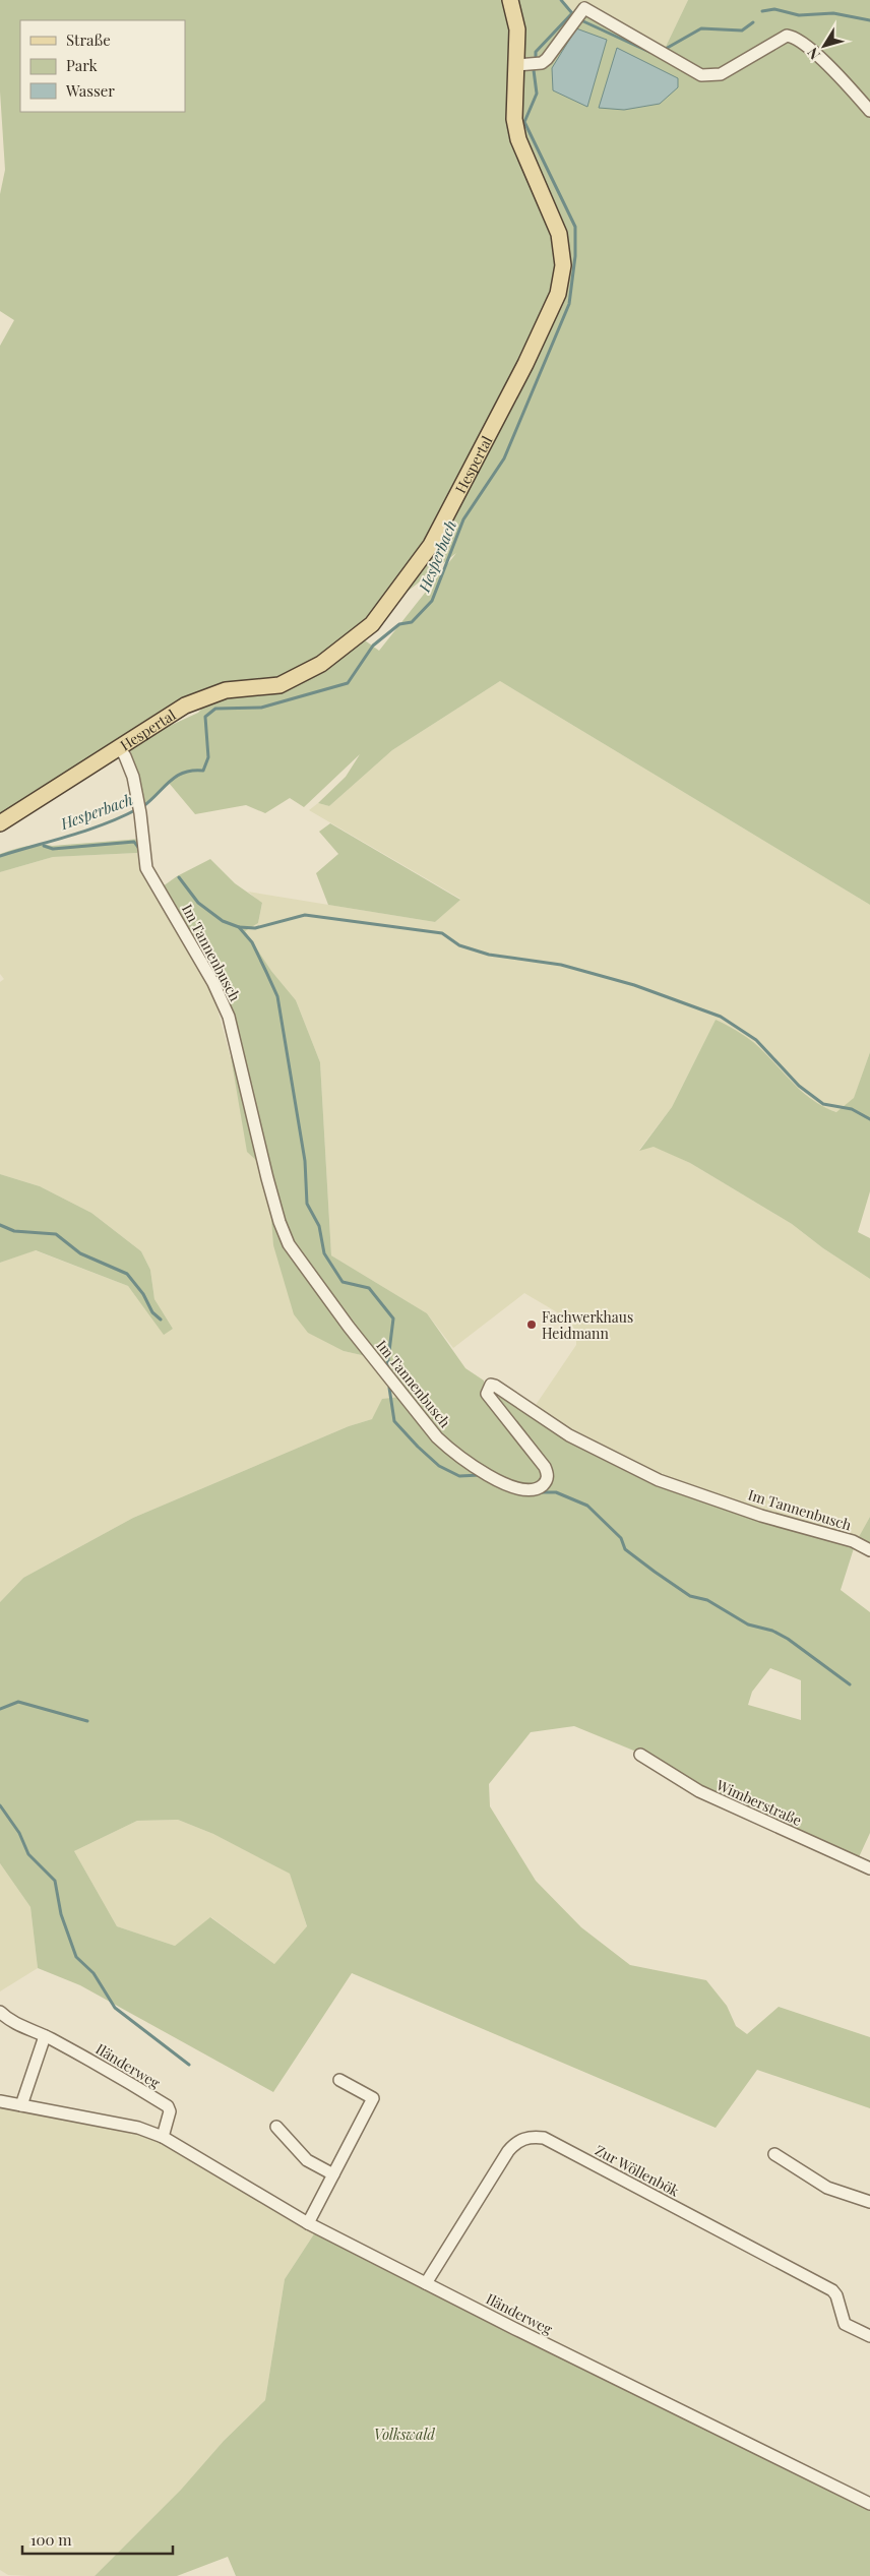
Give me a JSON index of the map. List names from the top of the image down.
{
  "streets": {
    "main road": ["Hespertal"],
    "street": [
      "Im Tannenbusch",
      "Wimberstraße",
      "Iländerweg",
      "Zur Wöllenbök"
    ]
  },
  "crossings": [
    ["Hespertal", "Im Tannenbusch"],
    ["Iländerweg", "Zur Wöllenbök"]
  ],
  "water": ["Hesperbach"],
  "parks": ["Volkswald"],
  "places": ["Fachwerkhaus Heidmann"],
  "legend": ["Straße", "Park", "Wasser"],
  "scale_bar": "100 m",
  "north": "bottom left"
}
